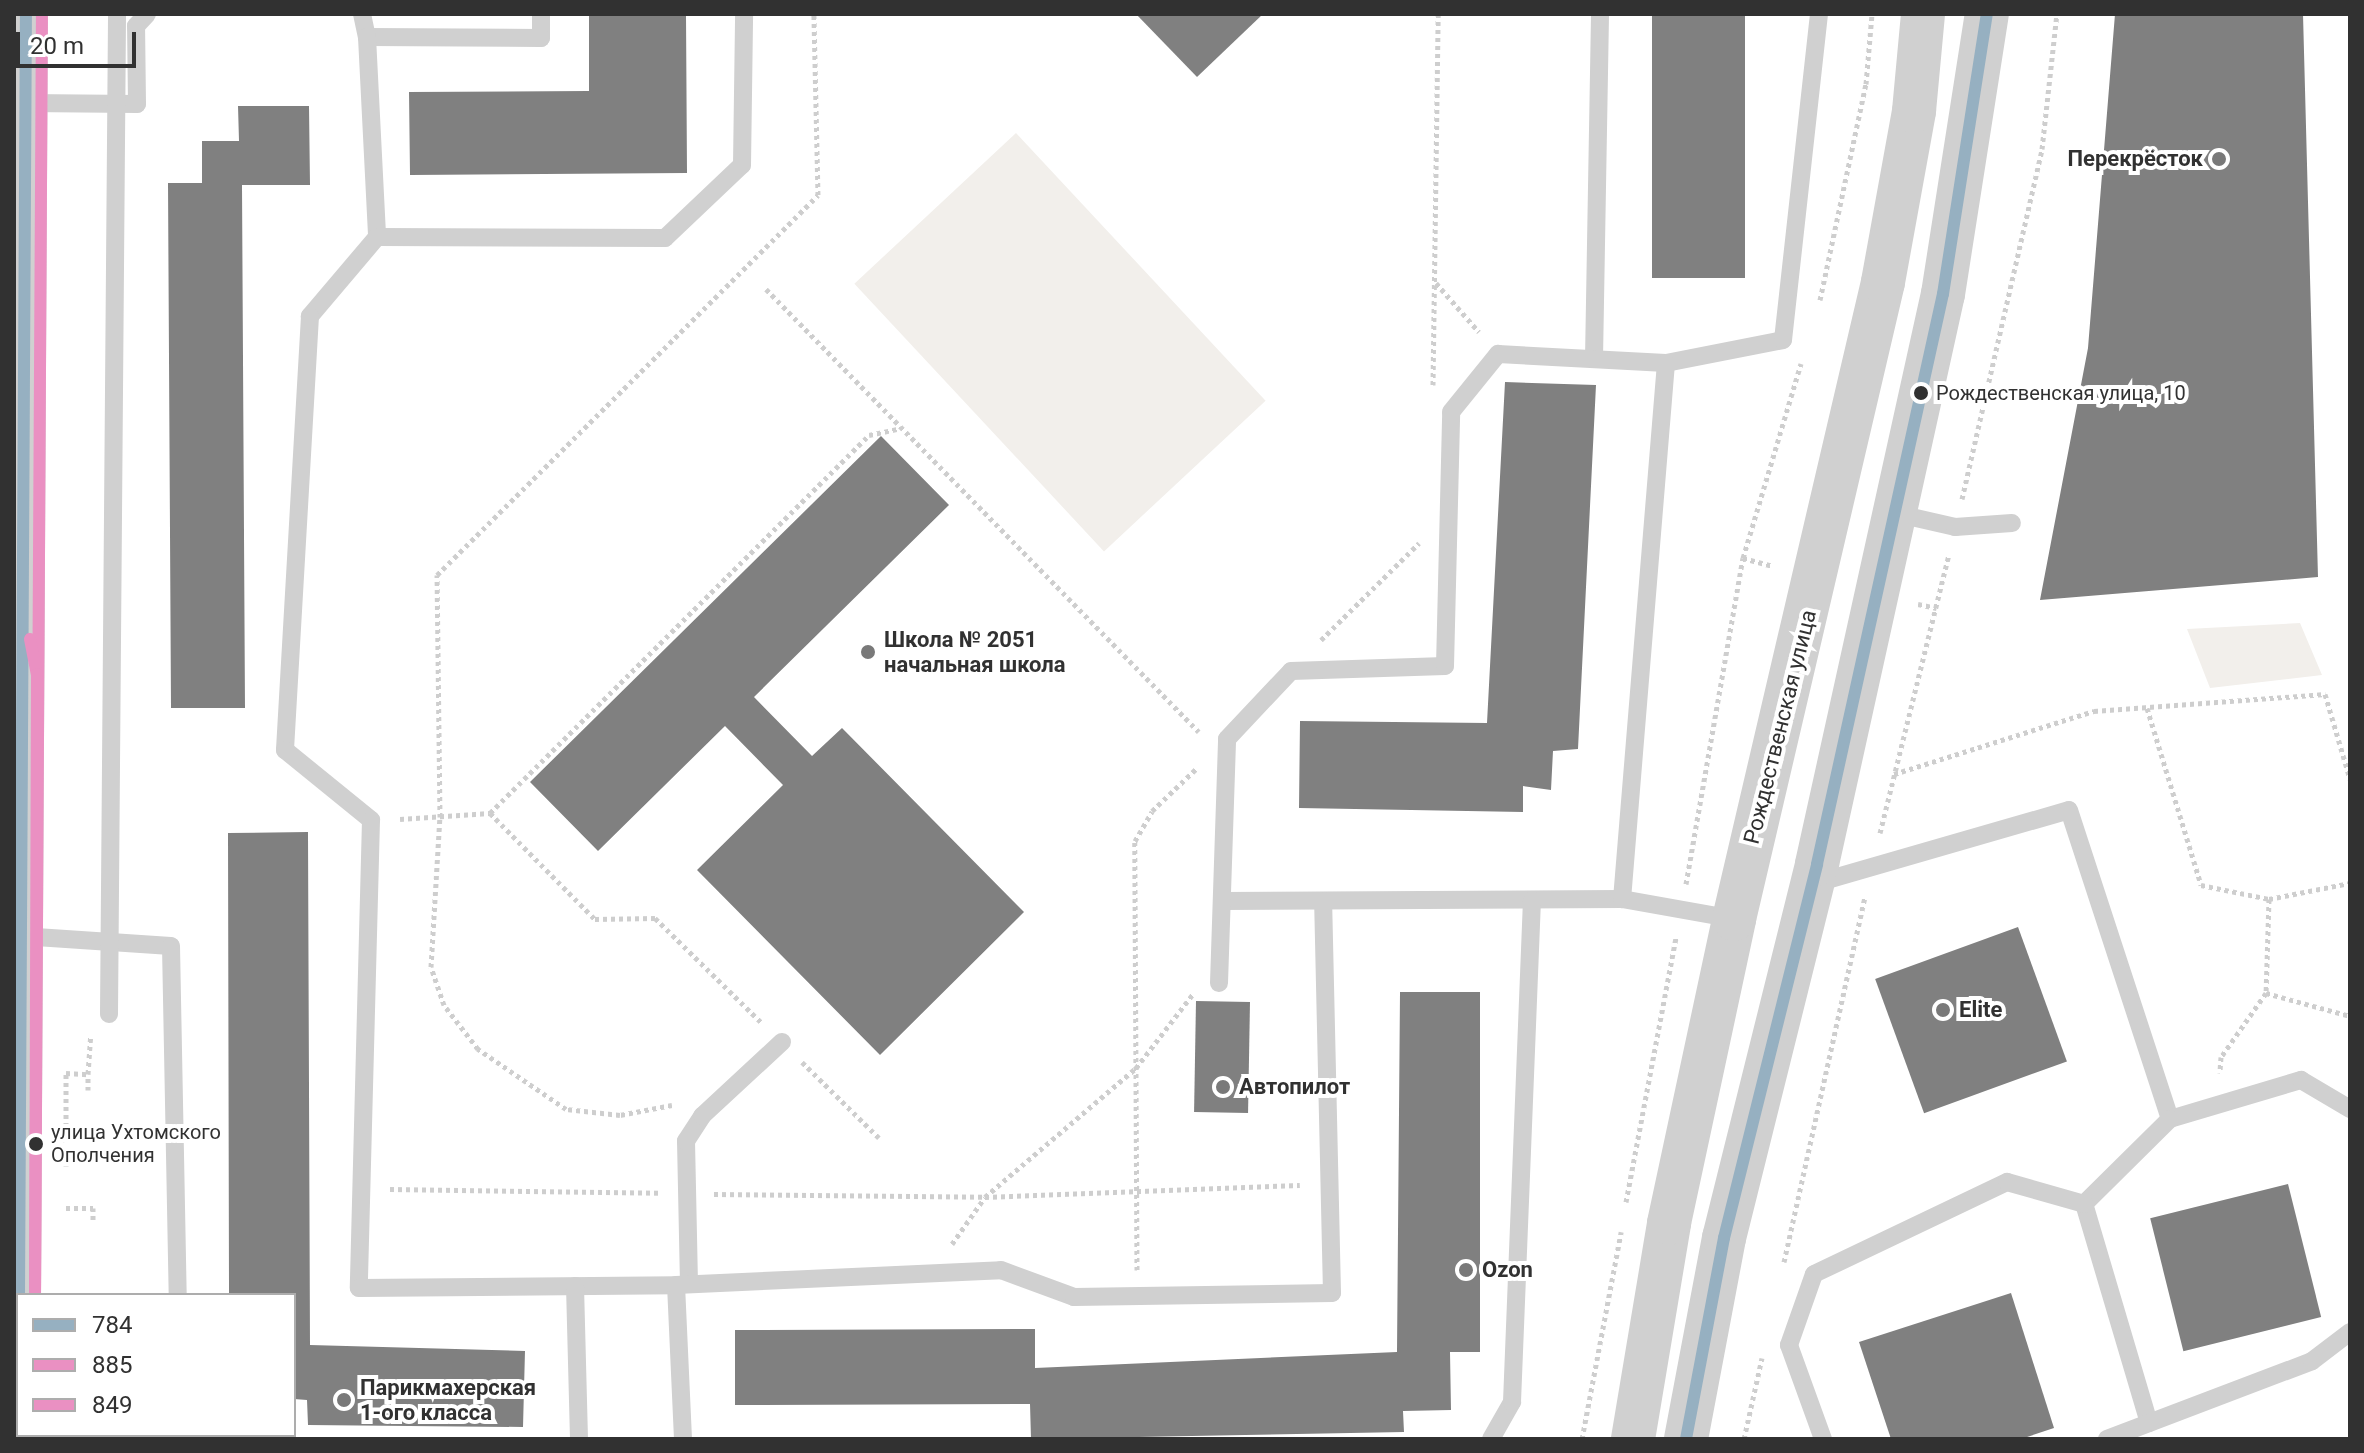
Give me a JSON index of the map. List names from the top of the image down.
{
  "streets": {
    "street": ["Рождественская улица"]
  },
  "places": [
    "Перекрёсток",
    "Рождественская улица, 10",
    "Школа № 2051 начальная школа",
    "Elite",
    "Автопилот",
    "улица Ухтомского Ополчения",
    "Ozon",
    "Парикмахерская 1-ого класса"
  ],
  "lines": ["transit line 784", "transit line 885", "transit line 849"],
  "legend": ["784", "885", "849"],
  "scale_bar": "20 m"
}
